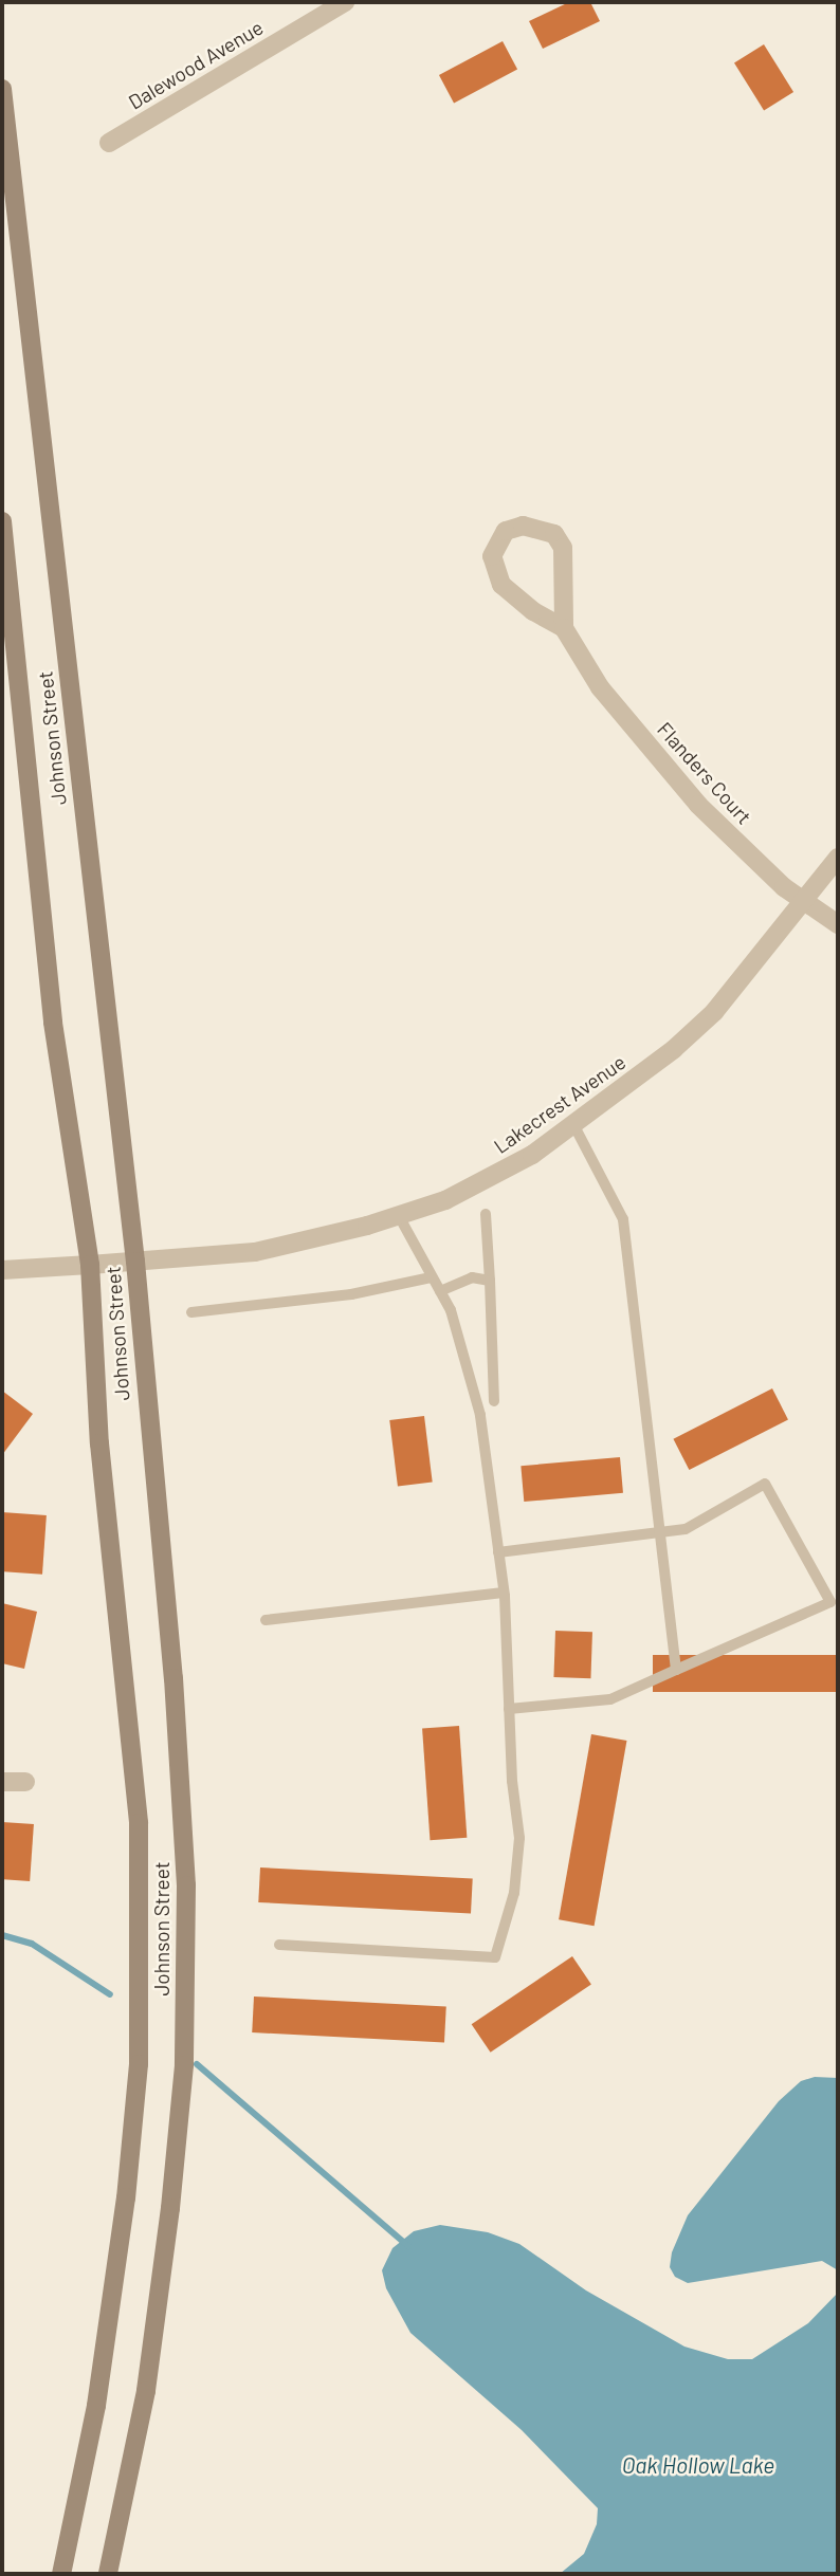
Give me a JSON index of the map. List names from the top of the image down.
{
  "streets": {
    "main road": ["Johnson Street"],
    "street": ["Dalewood Avenue", "Flanders Court", "Lakecrest Avenue"]
  },
  "crossings": [
    ["Johnson Street", "Lakecrest Avenue"],
    ["Flanders Court", "Lakecrest Avenue"]
  ],
  "water": ["Oak Hollow Lake"]
}
